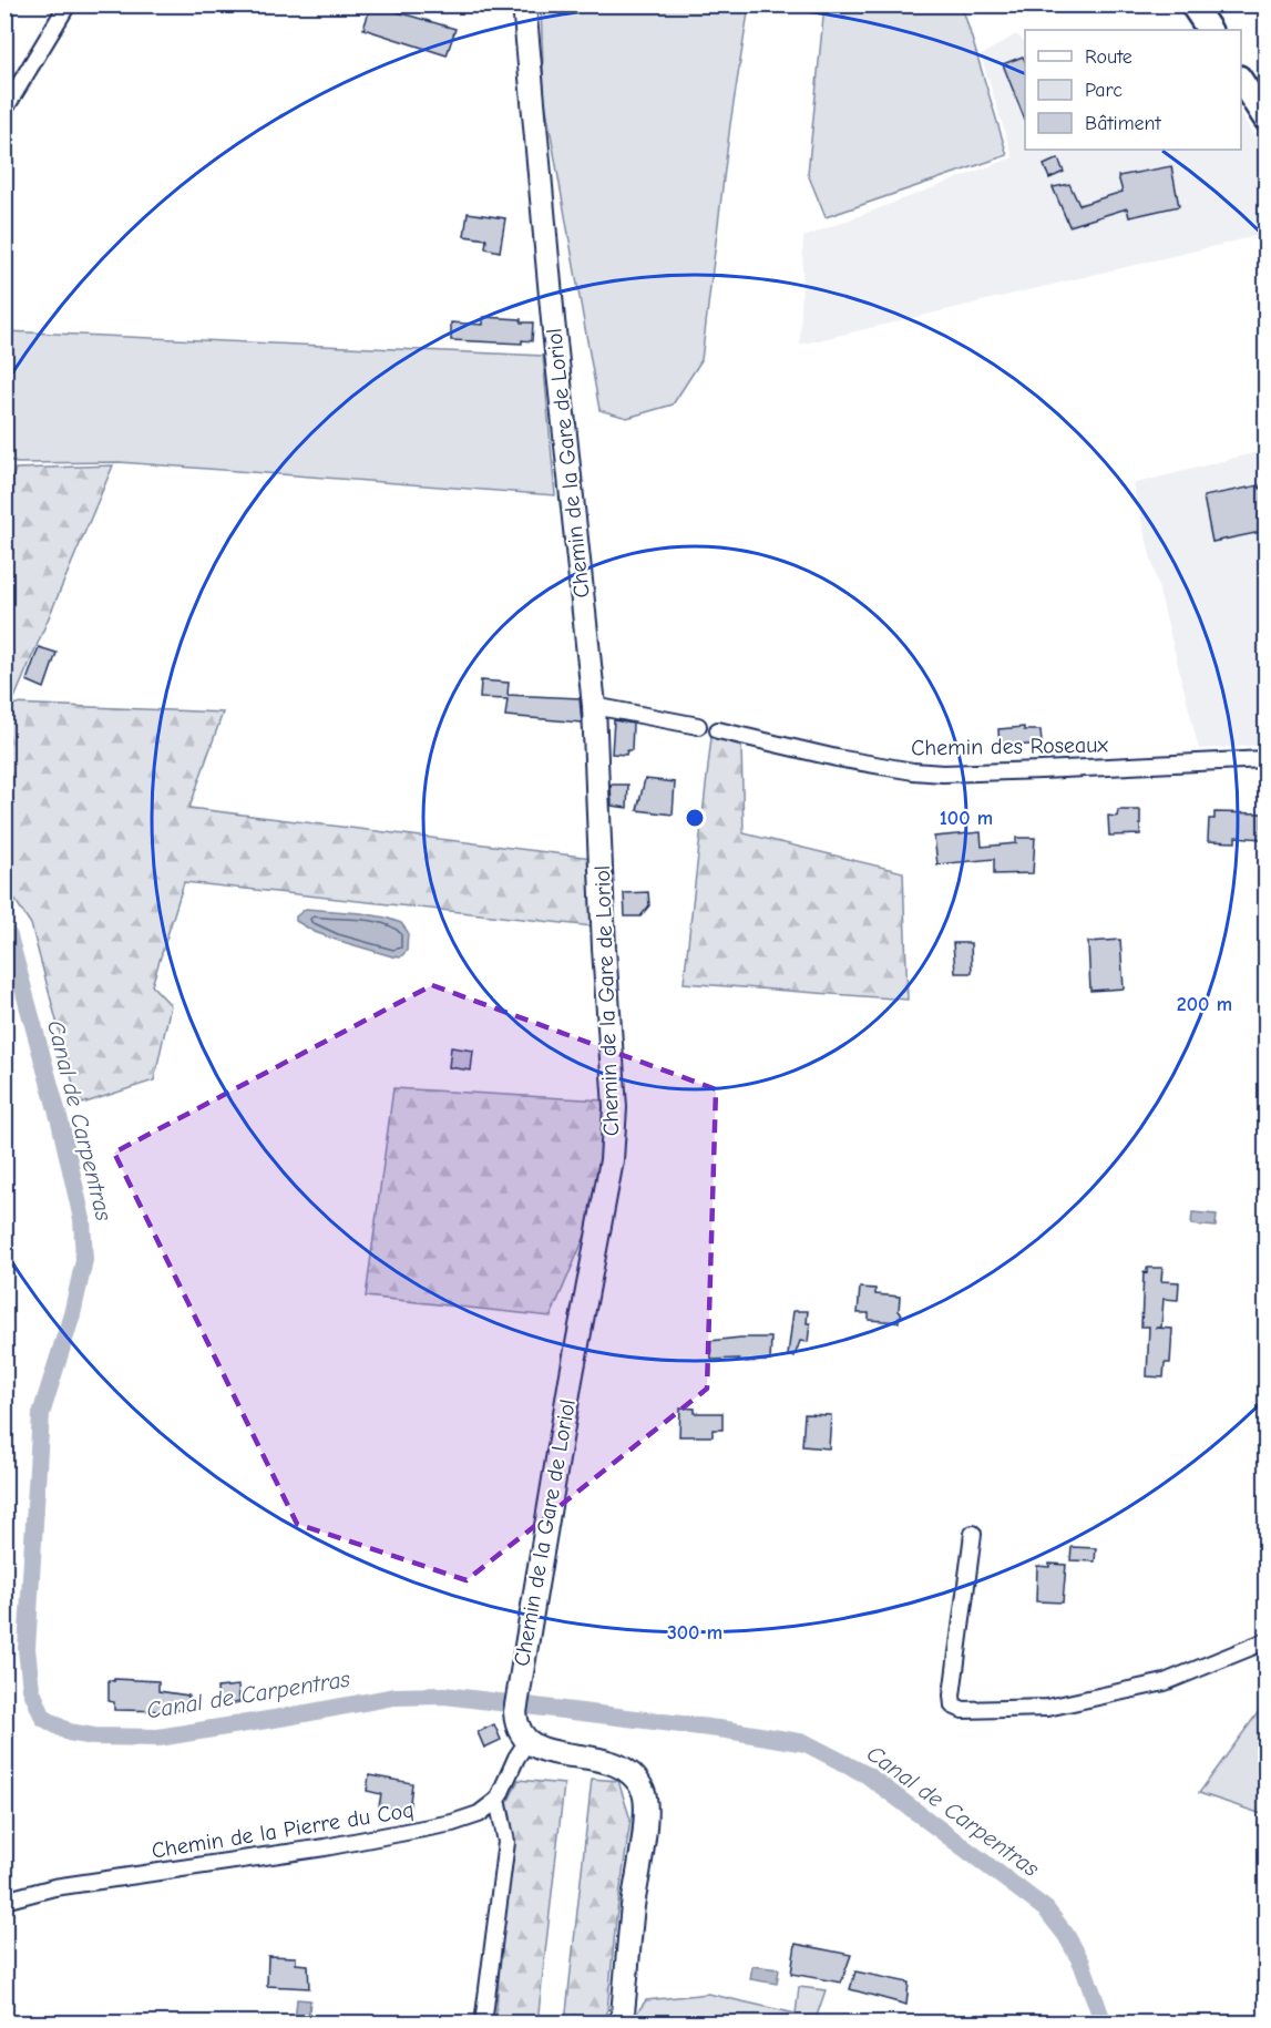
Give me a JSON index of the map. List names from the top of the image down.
{
  "streets": {
    "street": ["Chemin de la Gare de Loriol", "Chemin des Roseaux", "Chemin de la Pierre du Coq"]
  },
  "water": ["Canal de Carpentras"],
  "legend": ["Route", "Parc", "Bâtiment"],
  "rings": ["100 m", "200 m", "300 m"]
}
